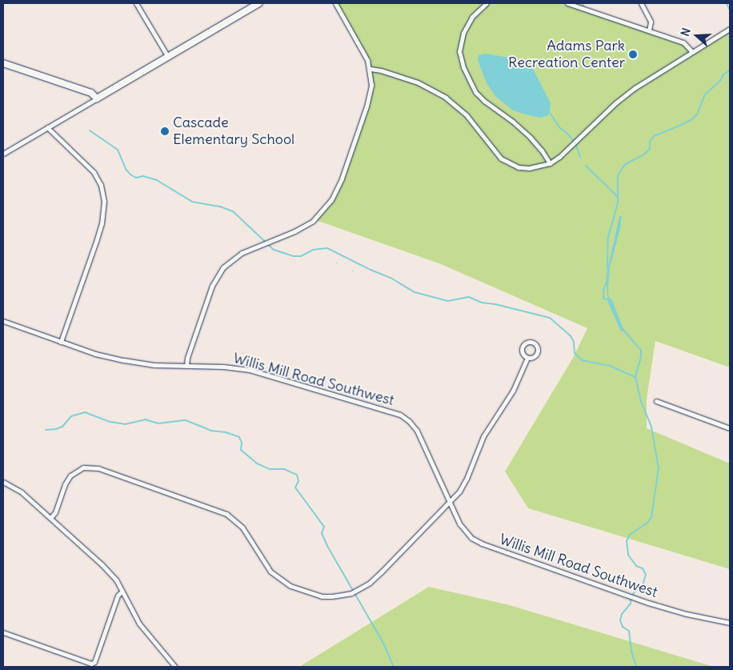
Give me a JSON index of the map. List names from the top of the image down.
{
  "streets": {
    "street": ["Willis Mill Road Southwest"]
  },
  "places": ["Adams Park Recreation Center", "Cascade Elementary School"],
  "north": "left"
}
